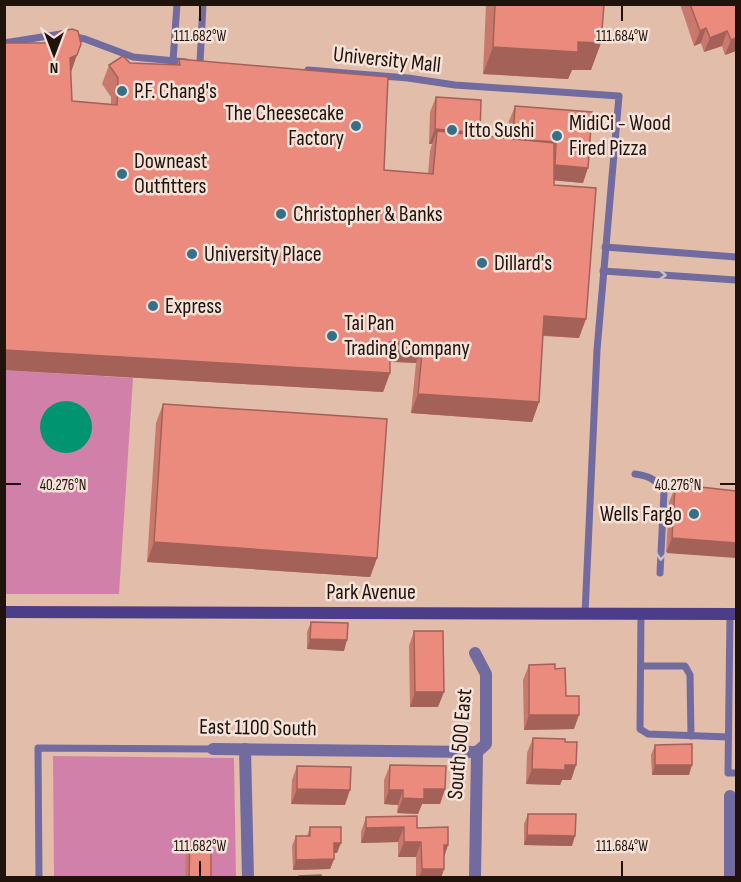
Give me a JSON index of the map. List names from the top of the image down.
{
  "streets": {
    "street": ["Park Avenue", "East 1100 South", "South 500 East"],
    "lane": ["University Mall"]
  },
  "crossings": [
    ["East 1100 South", "South 500 East"]
  ],
  "places": [
    "P.F. Chang's",
    "The Cheesecake Factory",
    "Itto Sushi",
    "MidiCi - Wood Fired Pizza",
    "Downeast Outfitters",
    "Christopher & Banks",
    "University Place",
    "Dillard's",
    "Express",
    "Tai Pan Trading Company",
    "Wells Fargo"
  ],
  "north": "bottom",
  "coordinates": ["111.682°W", "111.684°W", "40.276°N"]
}
